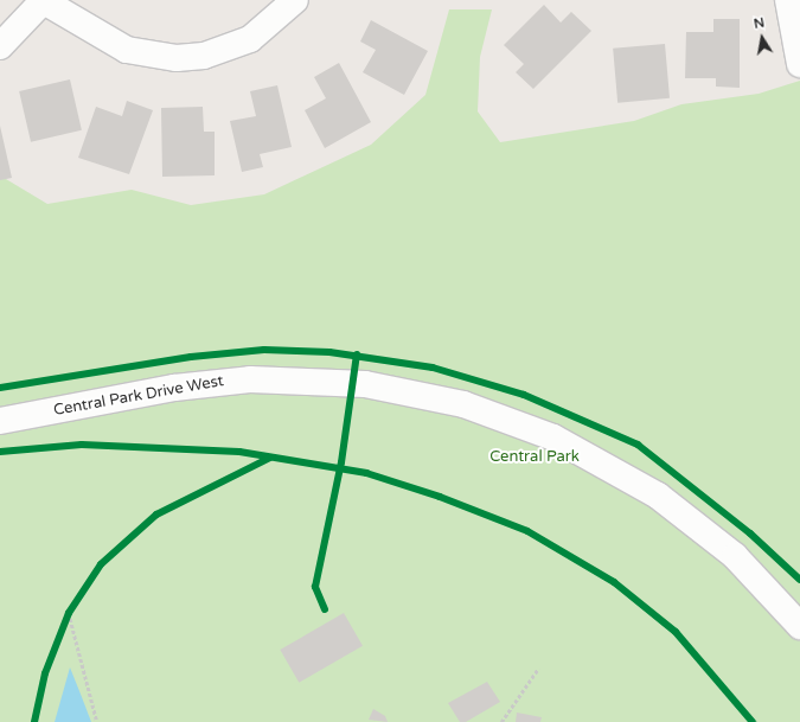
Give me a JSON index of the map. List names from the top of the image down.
{
  "streets": {
    "street": ["Central Park Drive West"]
  },
  "parks": ["Central Park"],
  "north": "top"
}
